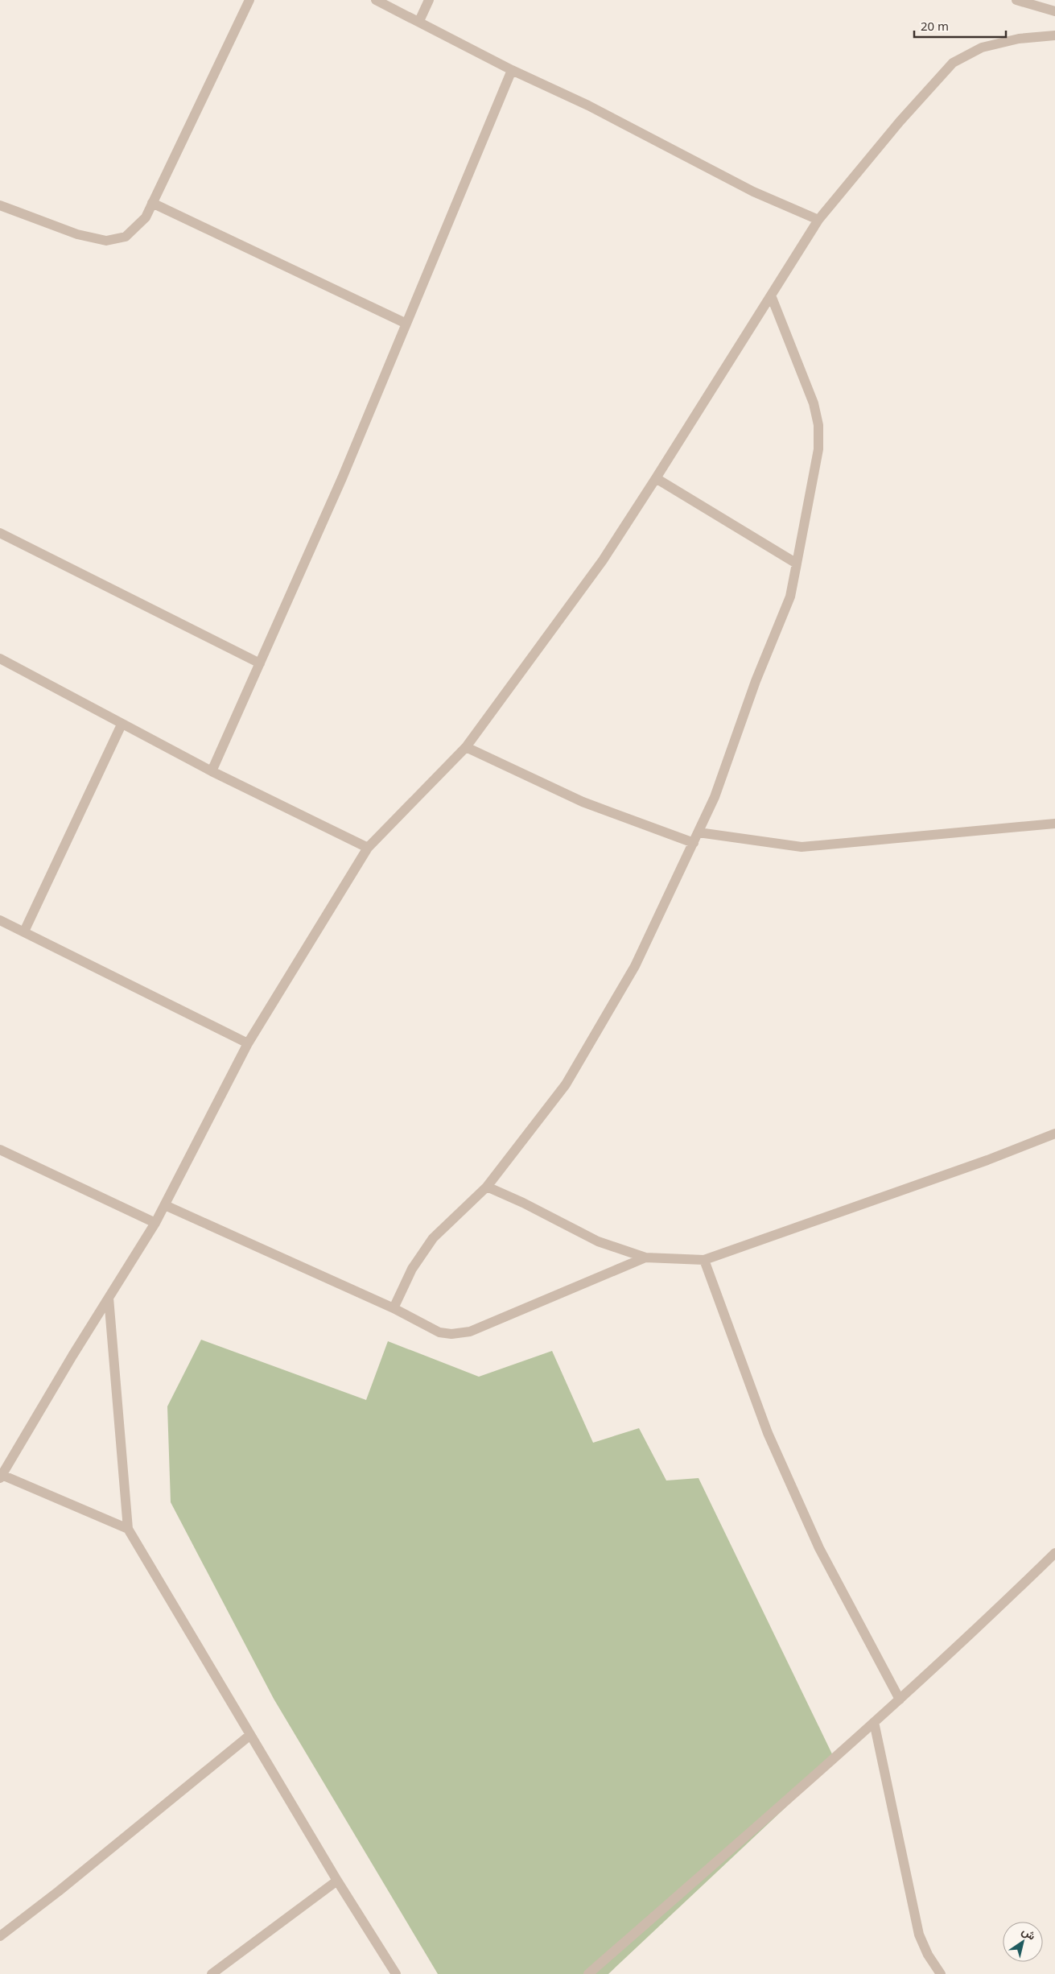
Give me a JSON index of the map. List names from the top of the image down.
{
  "scale_bar": "20 m",
  "north": "top right"
}
